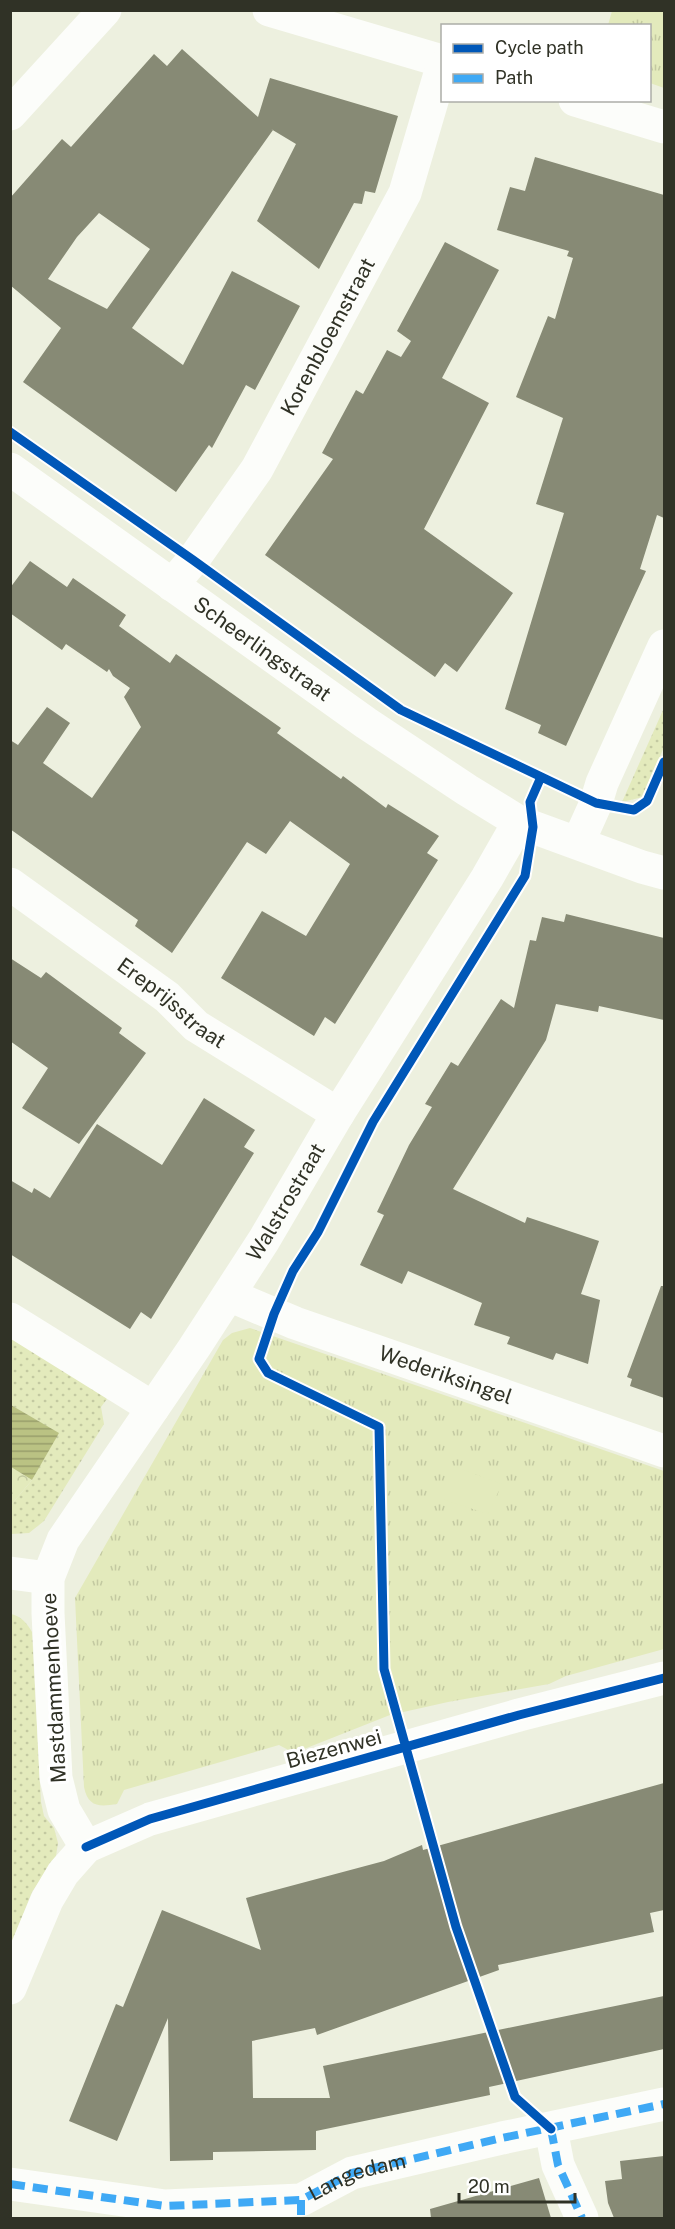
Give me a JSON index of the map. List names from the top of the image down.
{
  "streets": {
    "street": [
      "Korenbloemstraat",
      "Scheerlingstraat",
      "Ereprijsstraat",
      "Walstrostraat",
      "Wederiksingel",
      "Mastdammenhoeve",
      "Biezenwei",
      "Langedam"
    ]
  },
  "crossings": [
    ["Korenbloemstraat", "Scheerlingstraat"],
    ["Scheerlingstraat", "Walstrostraat"],
    ["Ereprijsstraat", "Walstrostraat"],
    ["Walstrostraat", "Wederiksingel"],
    ["Walstrostraat", "Mastdammenhoeve"],
    ["Mastdammenhoeve", "Biezenwei"]
  ],
  "legend": ["Cycle path", "Path"],
  "scale_bar": "20 m"
}
